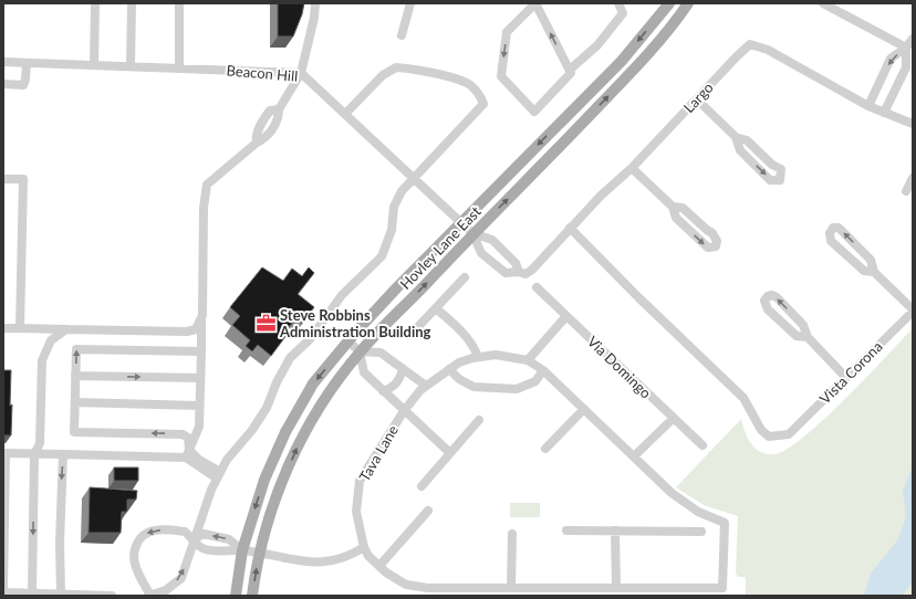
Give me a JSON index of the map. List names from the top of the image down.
{
  "streets": {
    "main road": ["Hovley Lane East"],
    "street": [
      "Beacon Hill",
      "Largo",
      "Via Domingo",
      "Vista Corona",
      "Tava Lane"
    ]
  },
  "crossings": [
    ["Beacon Hill", "Hovley Lane East"],
    ["Largo", "Vista Corona"],
    ["Hovley Lane East", "Tava Lane"]
  ],
  "places": {
    "office": ["Steve Robbins Administration Building"]
  }
}
